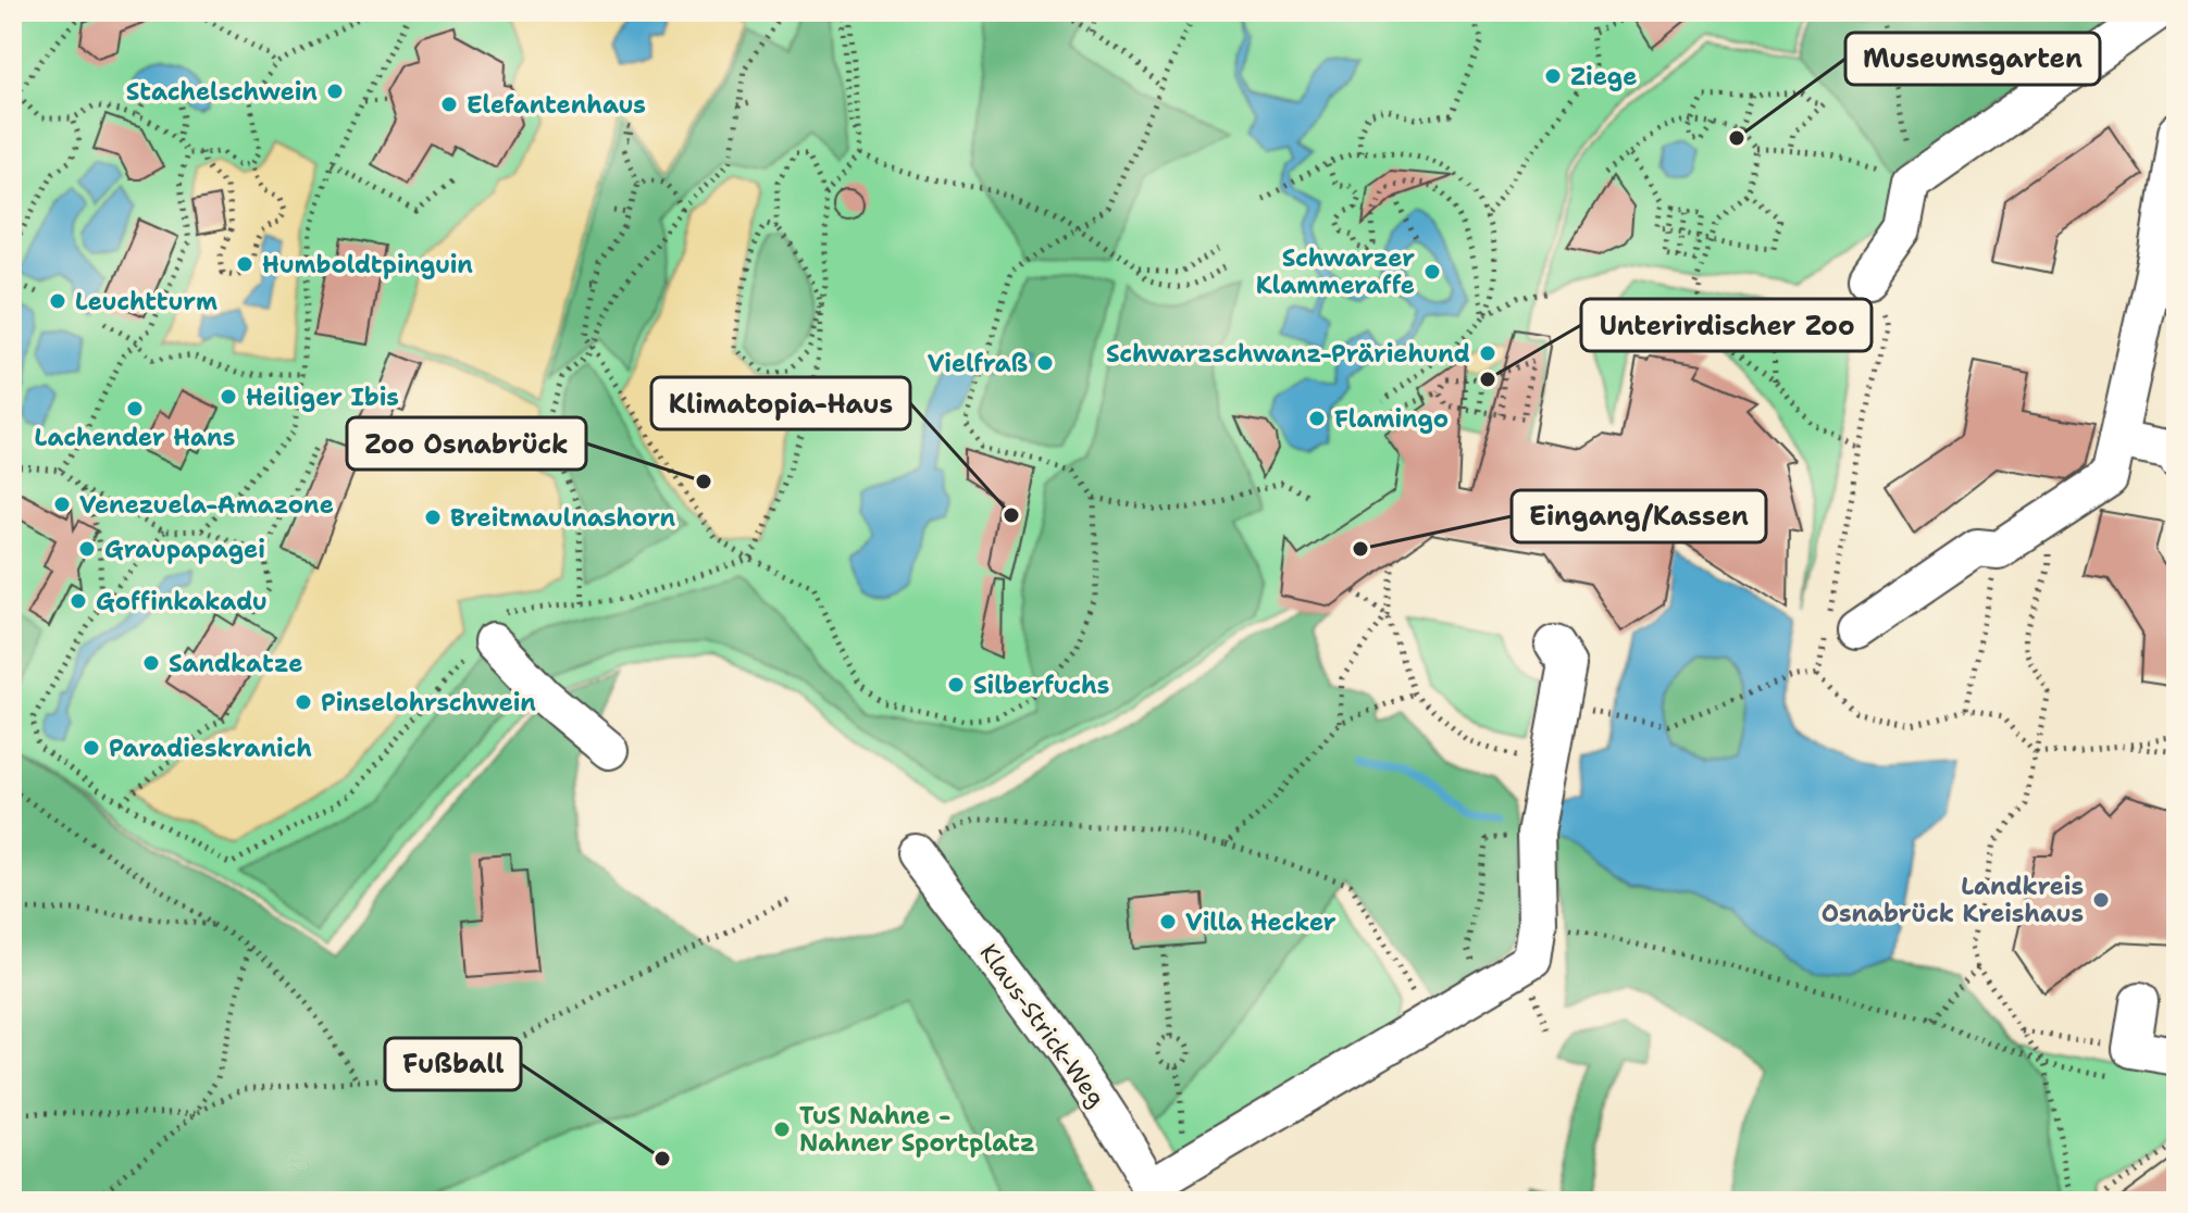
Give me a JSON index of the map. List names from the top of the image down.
{
  "streets": {
    "street": ["Klaus-Strick-Weg"]
  },
  "places": [
    "Ziege",
    "Stachelschwein",
    "Elefantenhaus",
    "Museumsgarten",
    "Humboldtpinguin",
    "Schwarzer Klammeraffe",
    "Leuchtturm",
    "Schwarzschwanz-Präriehund",
    "Vielfraß",
    "Unterirdischer Zoo",
    "Heiliger Ibis",
    "Lachender Hans",
    "Flamingo",
    "Zoo Osnabrück",
    "Venezuela-Amazone",
    "Klimatopia-Haus",
    "Breitmaulnashorn",
    "Graupapagei",
    "Eingang/Kassen",
    "Goffinkakadu",
    "Sandkatze",
    "Silberfuchs",
    "Pinselohrschwein",
    "Paradieskranich",
    "Landkreis Osnabrück Kreishaus",
    "Villa Hecker",
    "TuS Nahne - Nahner Sportplatz",
    "Fußball"
  ]
}
